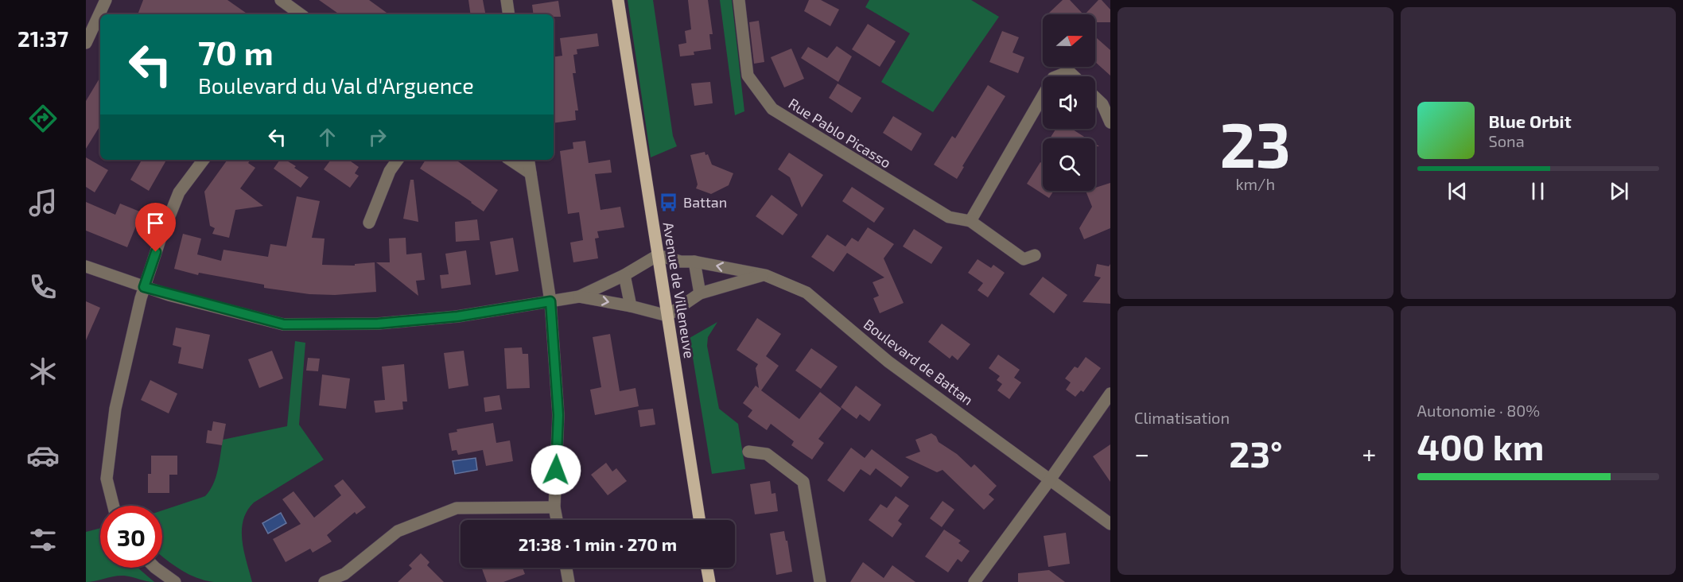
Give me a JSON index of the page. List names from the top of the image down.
{
  "streets": {
    "main road": ["Avenue de Villeneuve"],
    "street": ["Rue Pablo Picasso", "Boulevard de Battan"]
  },
  "crossings": [
    ["Avenue de Villeneuve", "Boulevard de Battan"]
  ],
  "places": {
    "bus stop": ["Battan"]
  },
  "north": "right",
  "page": {
    "tabs": "21:37",
    "tile": [
      ["23", "km/h"],
      "Climatisation",
      ["Autonomie · 80%", "400 km"]
    ],
    "turn": ["70 m", "Boulevard du Val d'Arguence"],
    "song": ["Blue Orbit", "Sona"],
    "heat": ["−", "23°", "+"],
    "limit": "30",
    "trip": "21:38 · 1 min · 270 m"
  }
}
